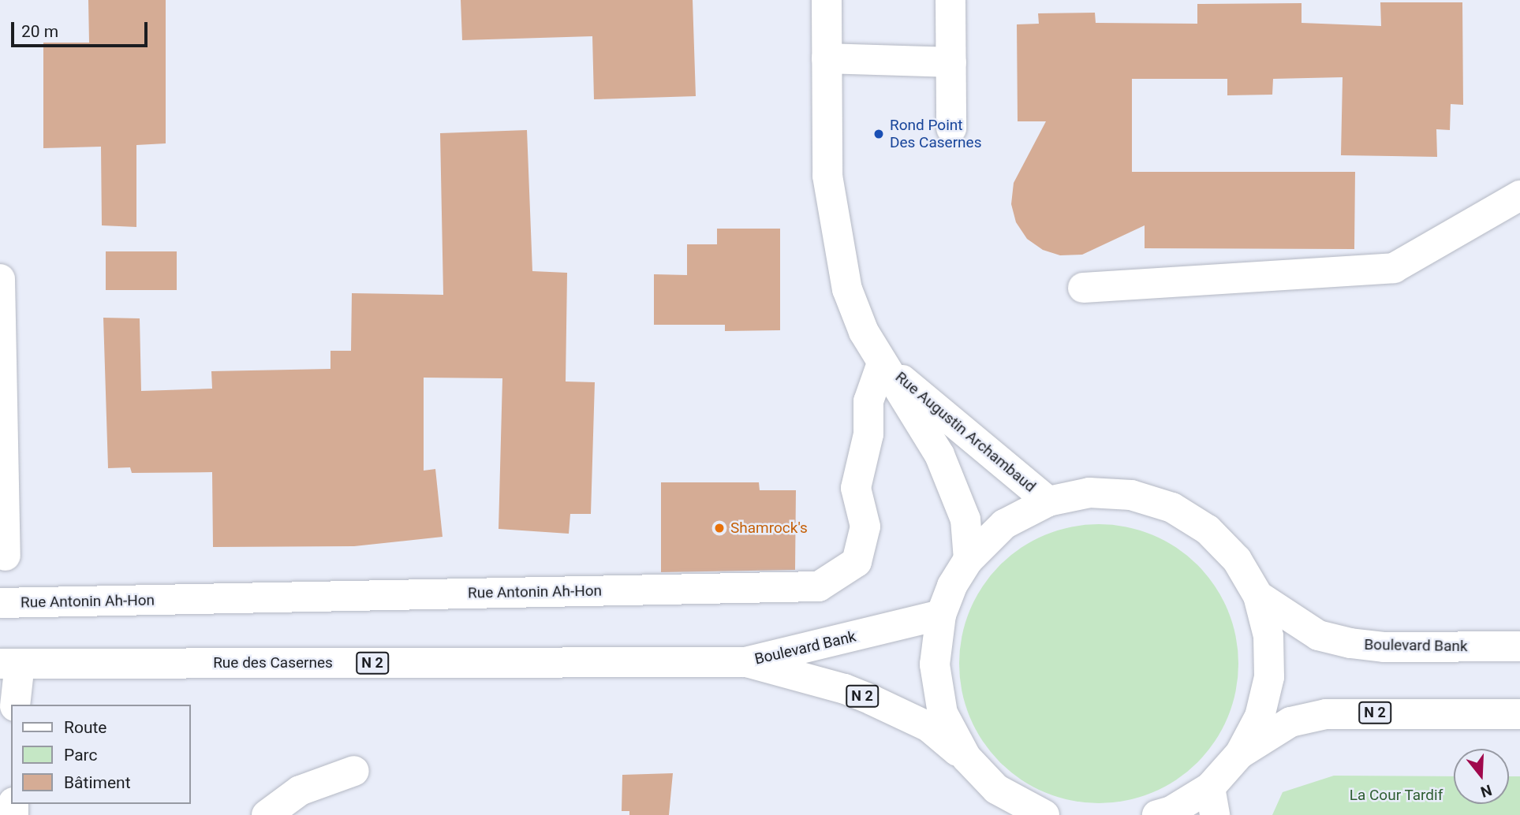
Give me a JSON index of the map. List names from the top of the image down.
{
  "streets": {
    "main road": [
      "Rue Augustin Archambaud",
      "Rue Antonin Ah-Hon",
      "Boulevard Bank",
      "Rue des Casernes",
      "N 2"
    ]
  },
  "crossings": [
    ["Rue Augustin Archambaud", "Rue Antonin Ah-Hon"],
    ["Rue Augustin Archambaud", "N 2"],
    ["Boulevard Bank", "Rue des Casernes"],
    ["Boulevard Bank", "N 2"]
  ],
  "parks": ["La Cour Tardif"],
  "places": ["Rond Point Des Casernes", "Shamrock's"],
  "legend": ["Route", "Parc", "Bâtiment"],
  "scale_bar": "20 m",
  "north": "bottom"
}
